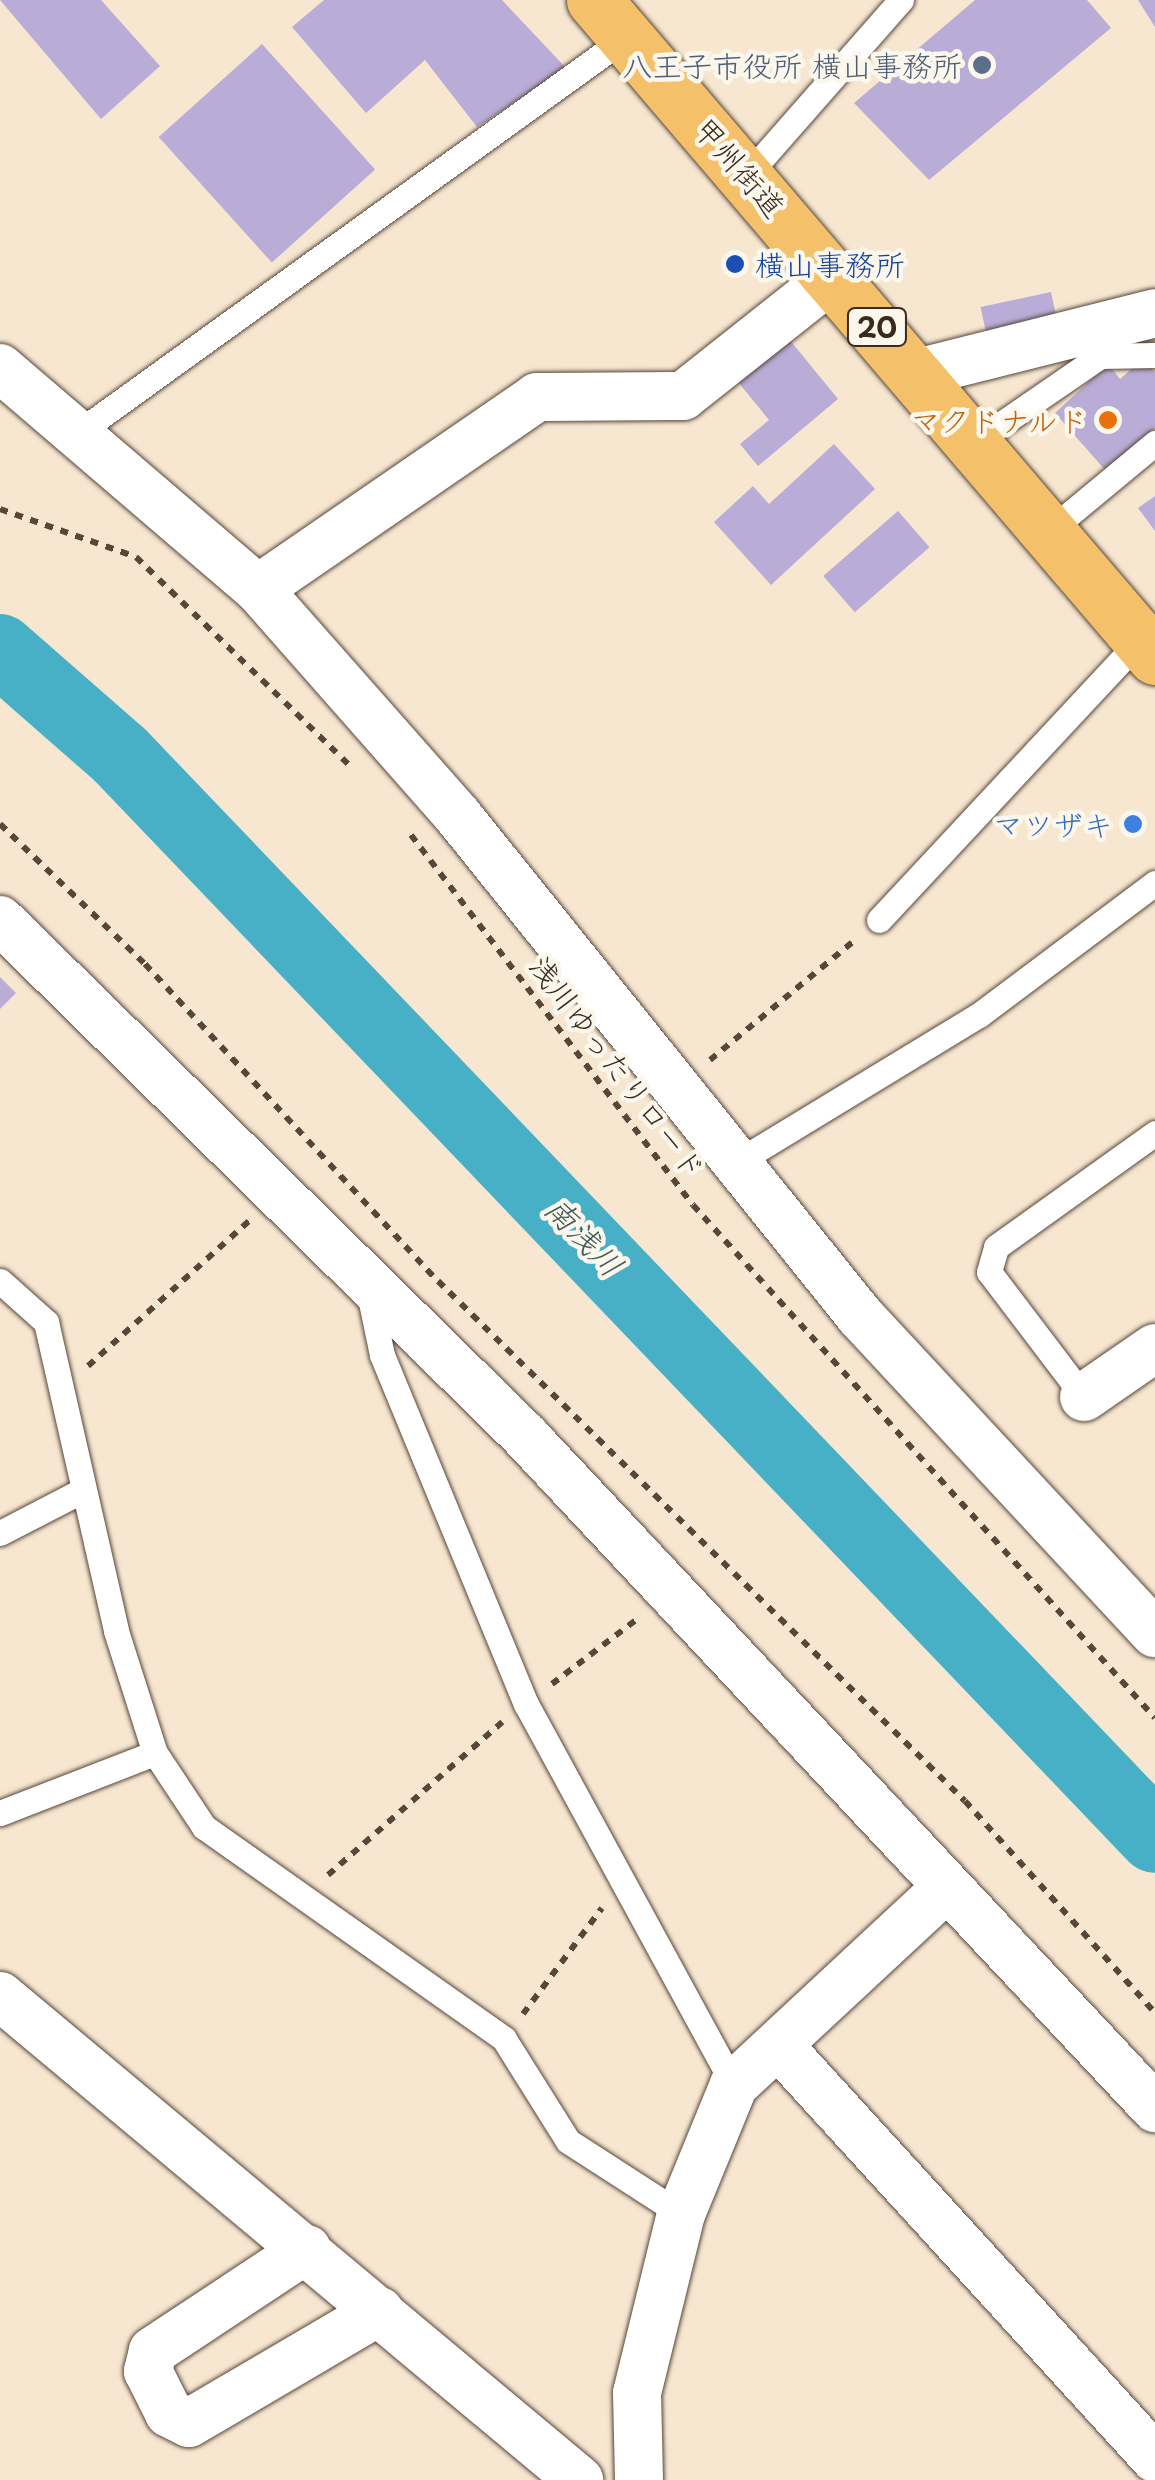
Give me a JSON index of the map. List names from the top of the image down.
{
  "streets": {
    "highway": ["甲州街道", "20"],
    "path": ["浅川ゆったりロード"]
  },
  "water": ["南浅川"],
  "places": [
    "八王子市役所 横山事務所",
    "横山事務所",
    "マクドナルド",
    "マツザキ"
  ]
}
